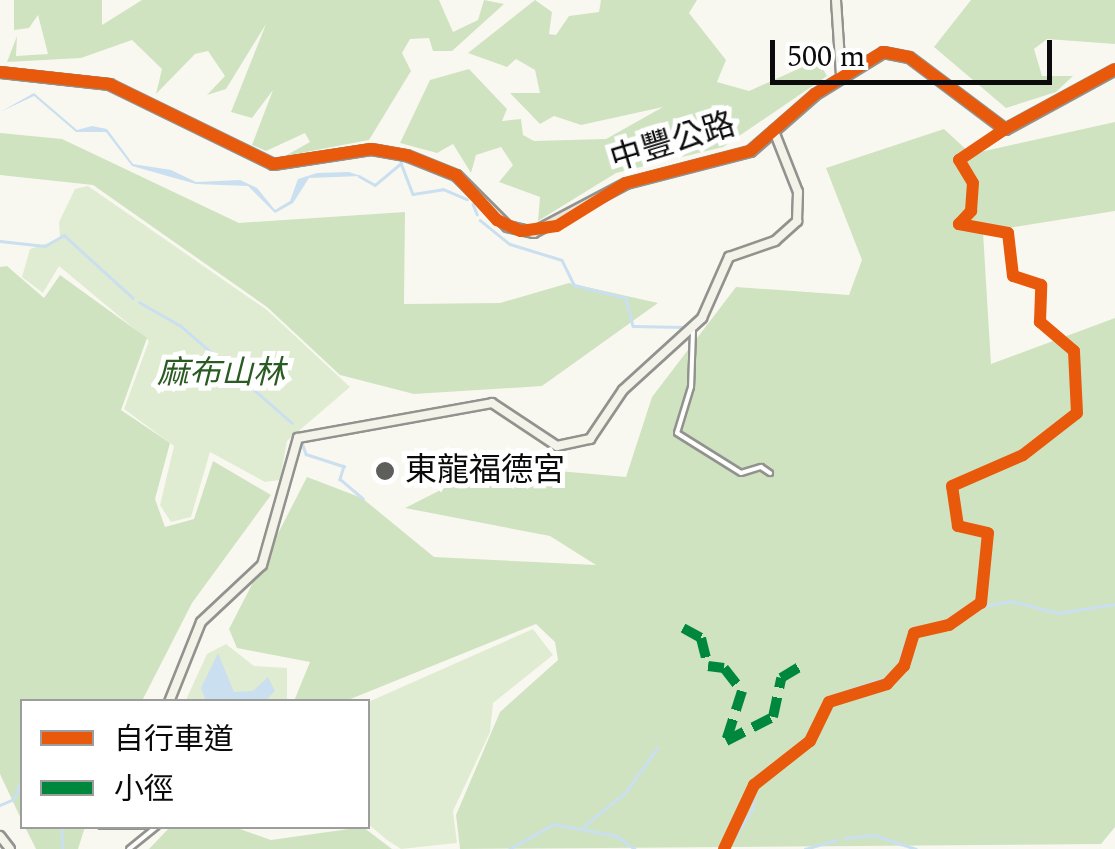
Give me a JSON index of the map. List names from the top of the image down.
{
  "streets": {
    "main road": ["中豐公路"]
  },
  "parks": ["麻布山林"],
  "places": ["東龍福德宮"],
  "legend": ["自行車道", "小徑"],
  "scale_bar": "500 m"
}
